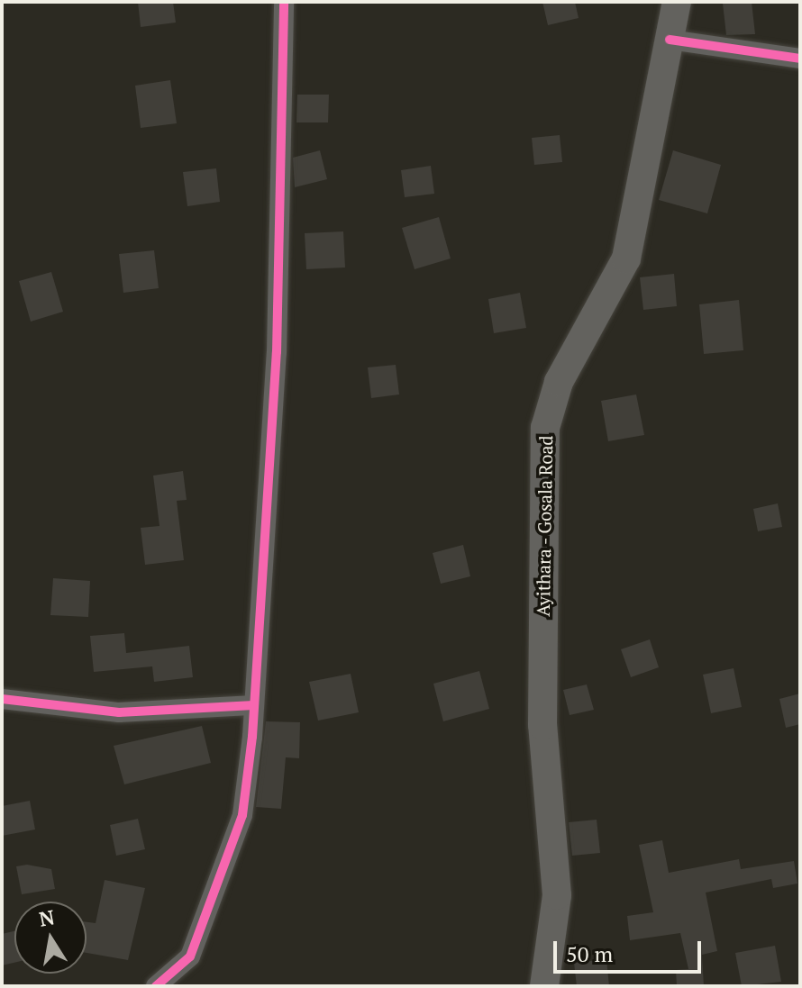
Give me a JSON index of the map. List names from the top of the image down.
{
  "streets": {
    "main road": ["Ayithara - Gosala Road"]
  },
  "scale_bar": "50 m",
  "north": "top"
}
